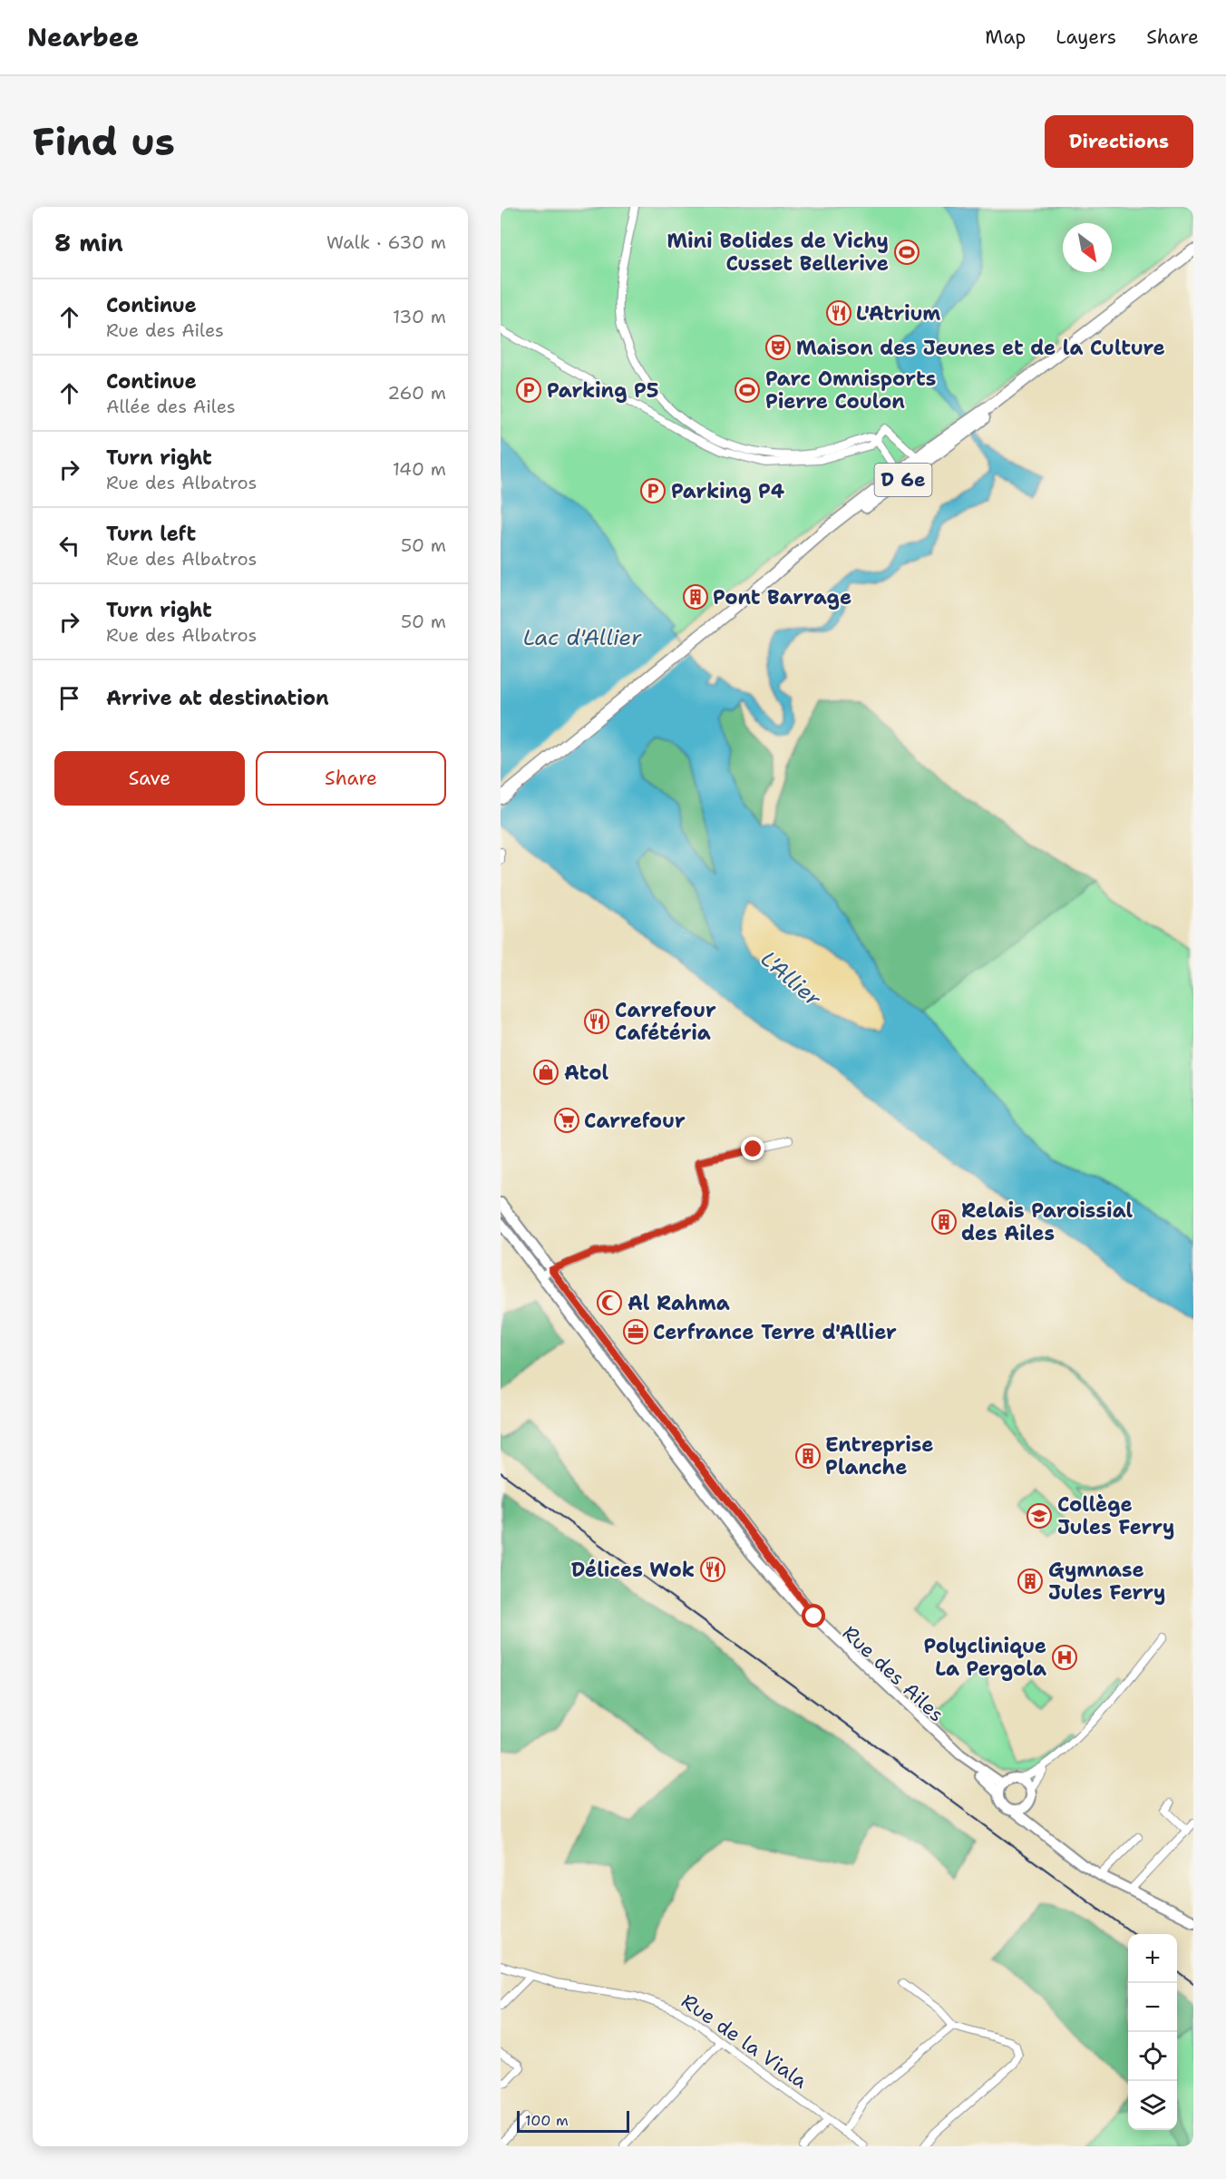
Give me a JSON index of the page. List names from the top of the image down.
{
  "streets": {
    "main road": ["D 6e", "Rue des Ailes"],
    "street": ["Rue de la Viala"]
  },
  "water": ["Lac d'Allier", "L'Allier"],
  "places": {
    "sports": ["Mini Bolides de Vichy Cusset Bellerive", "Parc Omnisports Pierre Coulon"],
    "restaurant": ["L'Atrium", "Carrefour Cafétéria", "Délices Wok"],
    "theatre": ["Maison des Jeunes et de la Culture"],
    "parking": ["Parking P5", "Parking P4"],
    "building": [
      "Pont Barrage",
      "Relais Paroissial des Ailes",
      "Entreprise Planche",
      "Gymnase Jules Ferry"
    ],
    "shop": ["Atol"],
    "supermarket": ["Carrefour"],
    "mosque": ["Al Rahma"],
    "office": ["Cerfrance Terre d'Allier"],
    "school or university": ["Collège Jules Ferry"],
    "hospital": ["Polyclinique La Pergola"]
  },
  "scale_bar": "100 m",
  "north": "bottom right",
  "page": {
    "header": "Nearbee",
    "nav": ["Map", "Layers", "Share"],
    "buttons": [
      "Directions",
      ["Save", "Share"]
    ],
    "title": "Find us",
    "heading": ["8 min", "Walk · 630 m"],
    "list": [
      ["Continue", "Rue des Ailes", "130 m"],
      ["Continue", "Allée des Ailes", "260 m"],
      ["Turn right", "Rue des Albatros", "140 m"],
      ["Turn left", "Rue des Albatros", "50 m"],
      ["Turn right", "Rue des Albatros", "50 m"],
      "Arrive at destination"
    ],
    "map_buttons": ["+", "−"],
    "scale": "100 m"
  }
}
